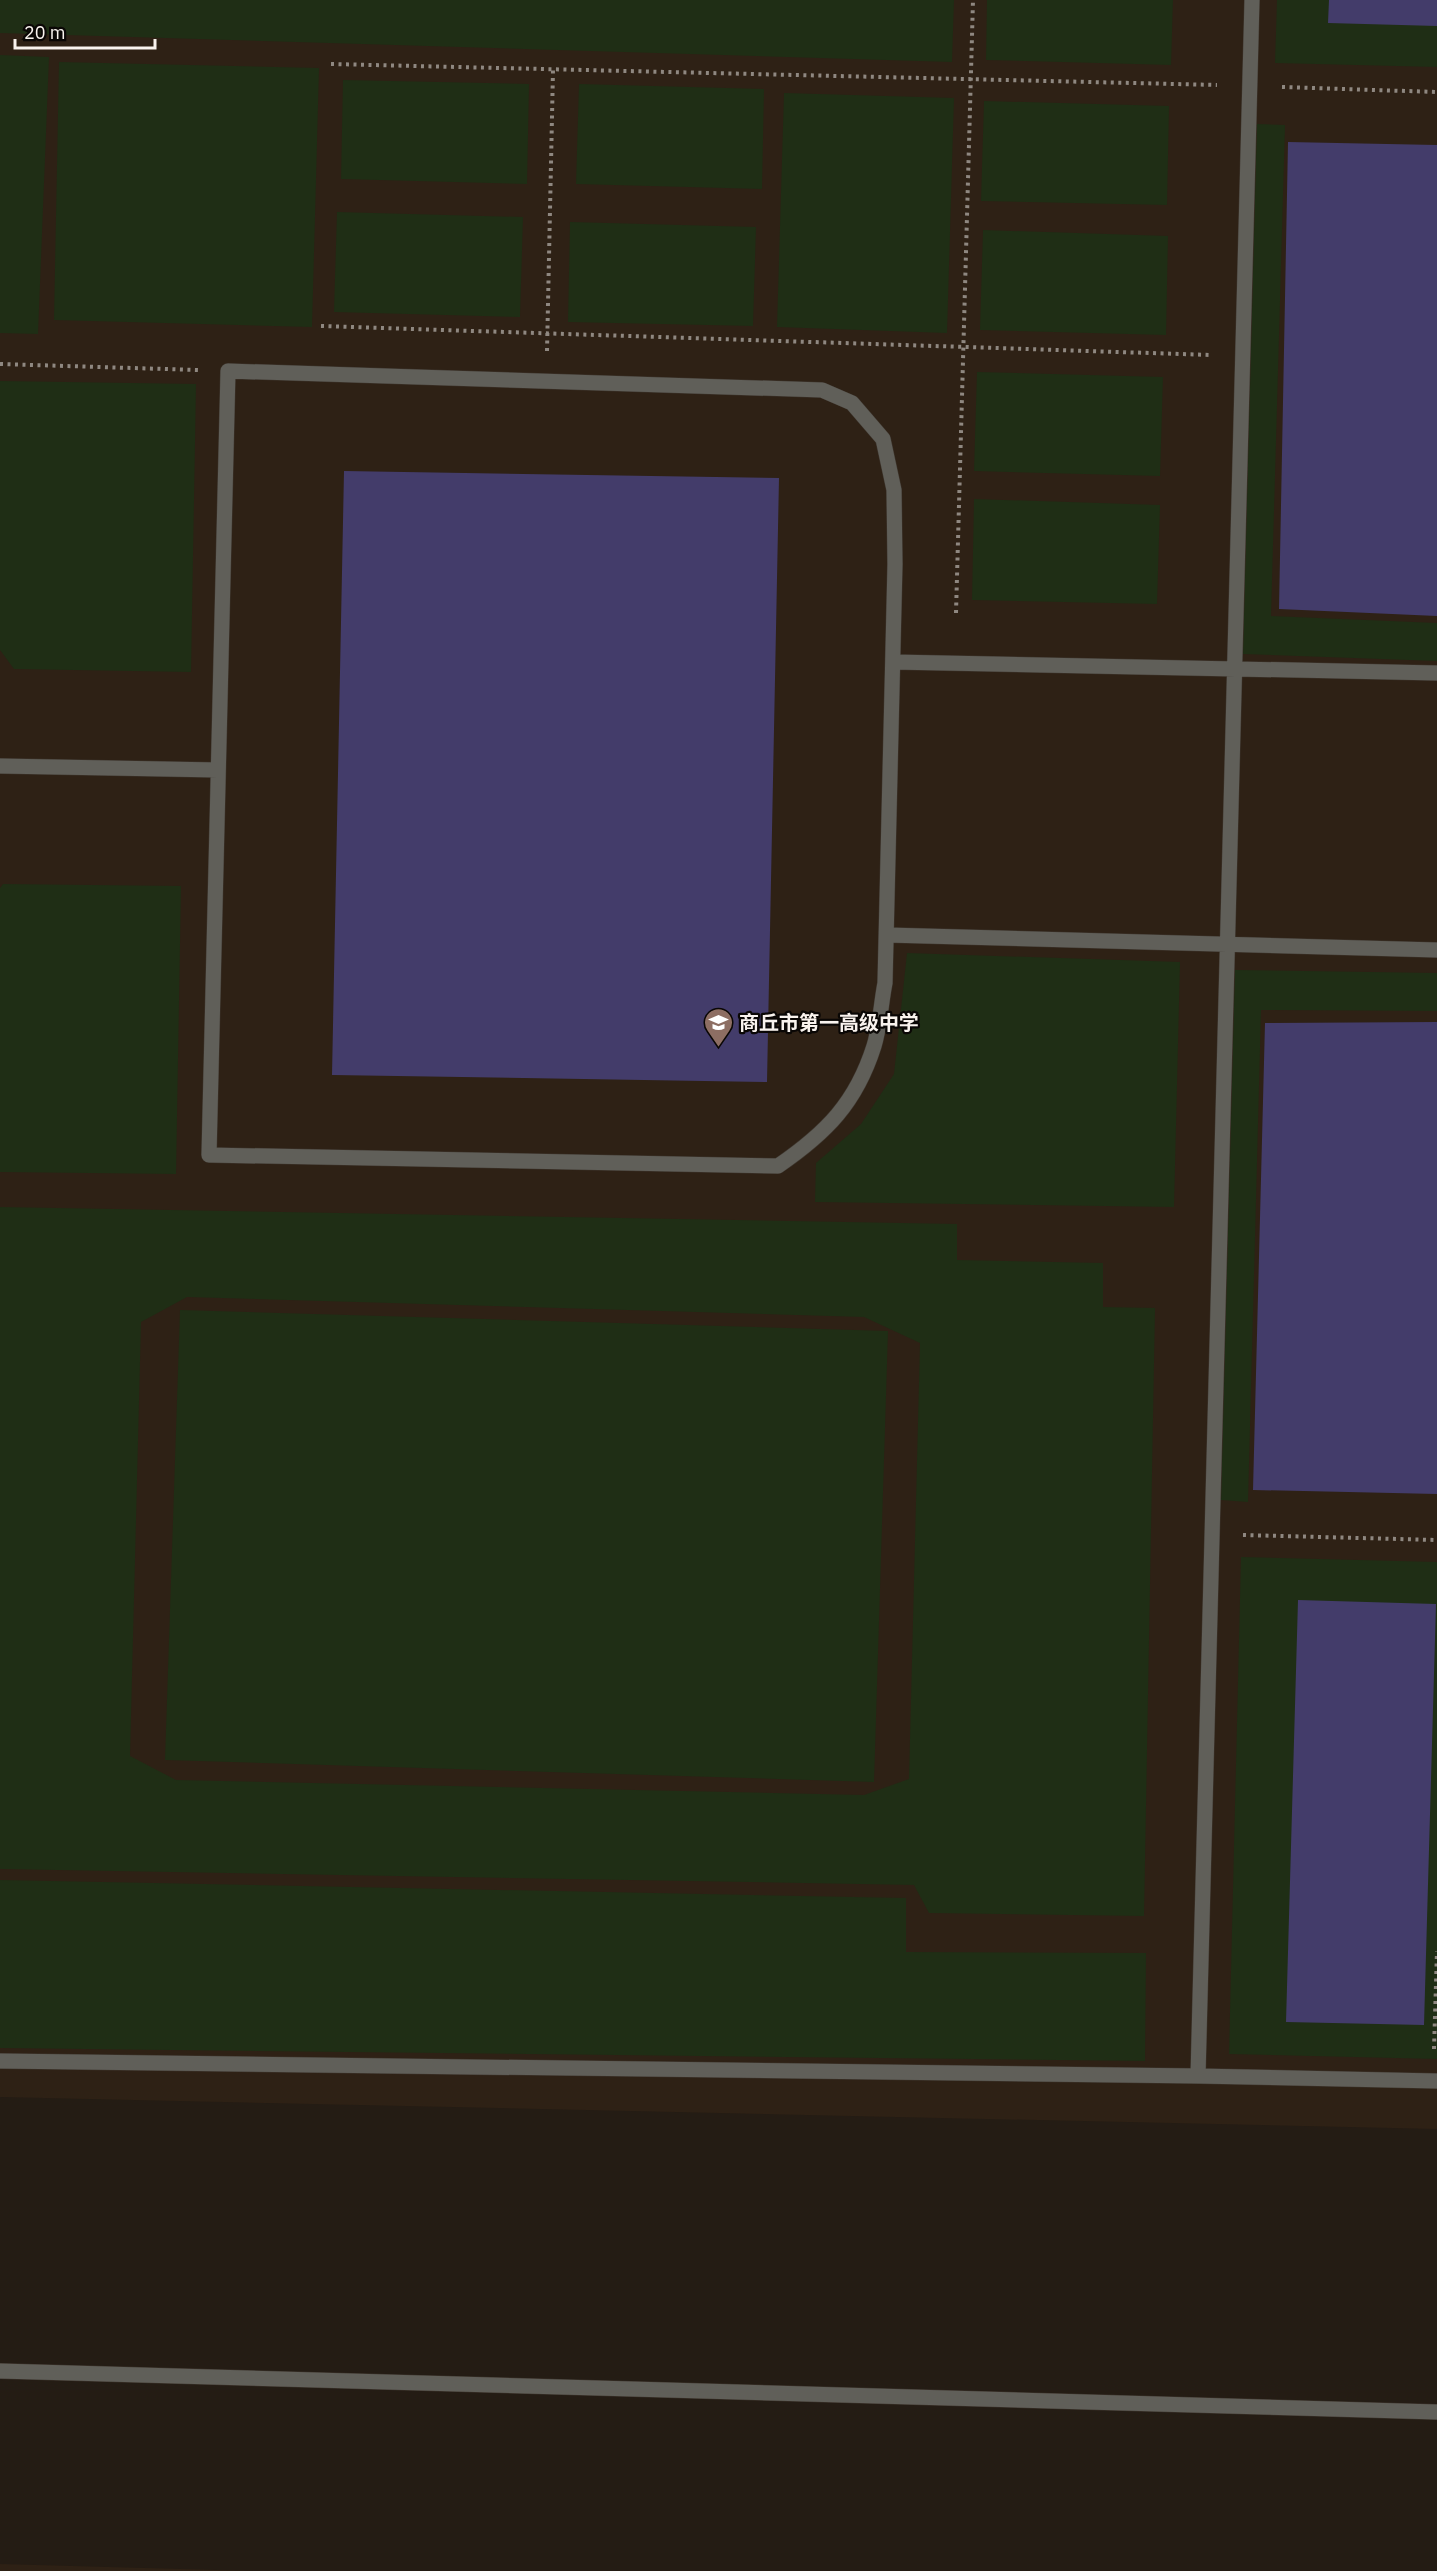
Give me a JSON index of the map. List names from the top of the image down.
{
  "places": {
    "school or university": ["商丘市第一高级中学"]
  },
  "scale_bar": "20 m"
}
